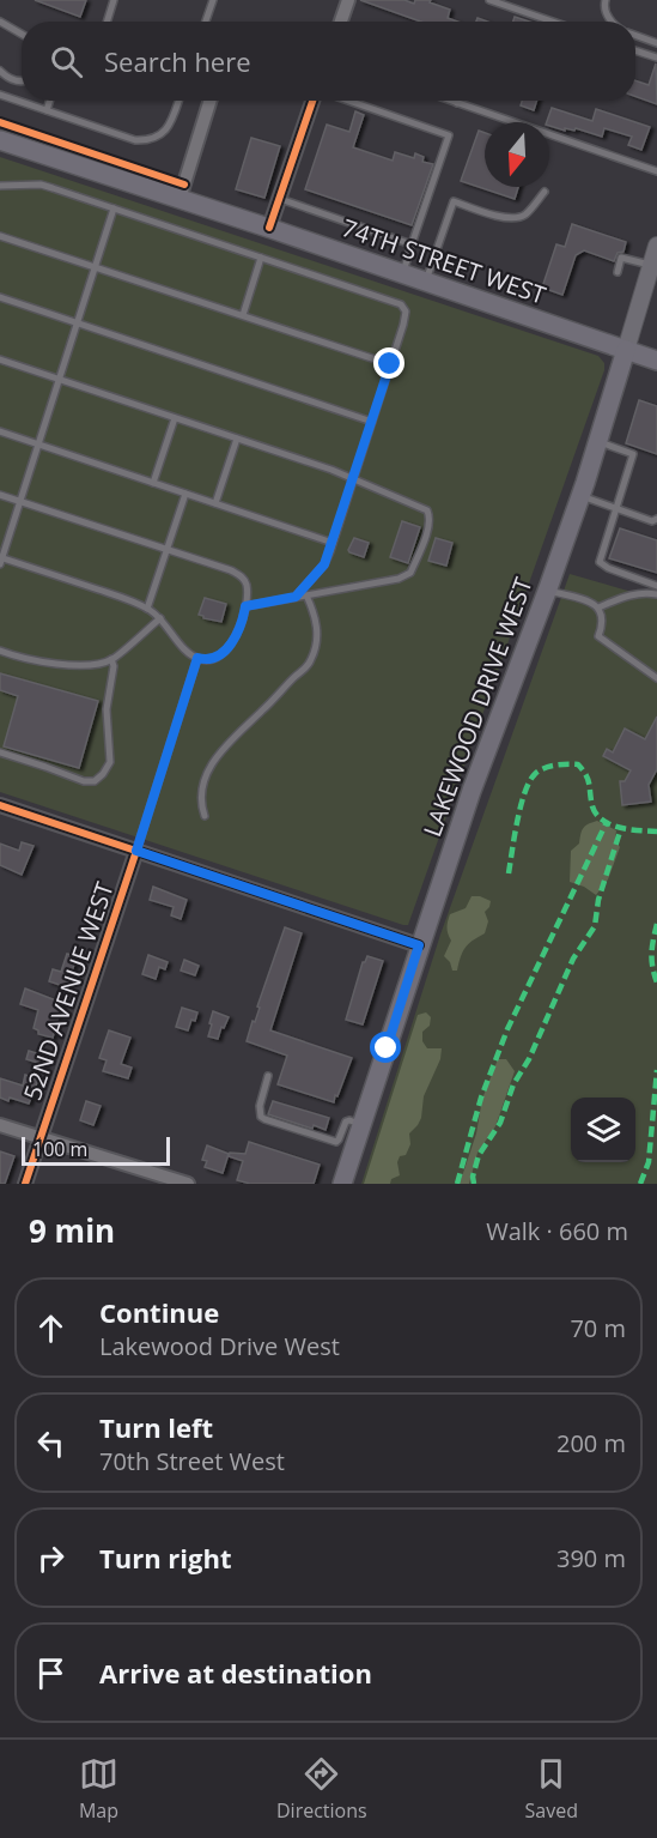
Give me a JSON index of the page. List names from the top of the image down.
{
  "streets": {
    "main road": ["74TH STREET WEST", "LAKEWOOD DRIVE WEST"],
    "street": ["52ND AVENUE WEST"]
  },
  "crossings": [
    ["74TH STREET WEST", "LAKEWOOD DRIVE WEST"]
  ],
  "scale_bar": "100 m",
  "north": "bottom",
  "page": {
    "search": "Search here",
    "scale": "100 m",
    "heading": ["9 min", "Walk · 660 m"],
    "list": [
      ["Continue", "Lakewood Drive West", "70 m"],
      ["Turn left", "70th Street West", "200 m"],
      ["Turn right", "390 m"],
      "Arrive at destination"
    ],
    "nav": ["Map", "Directions", "Saved"]
  }
}
